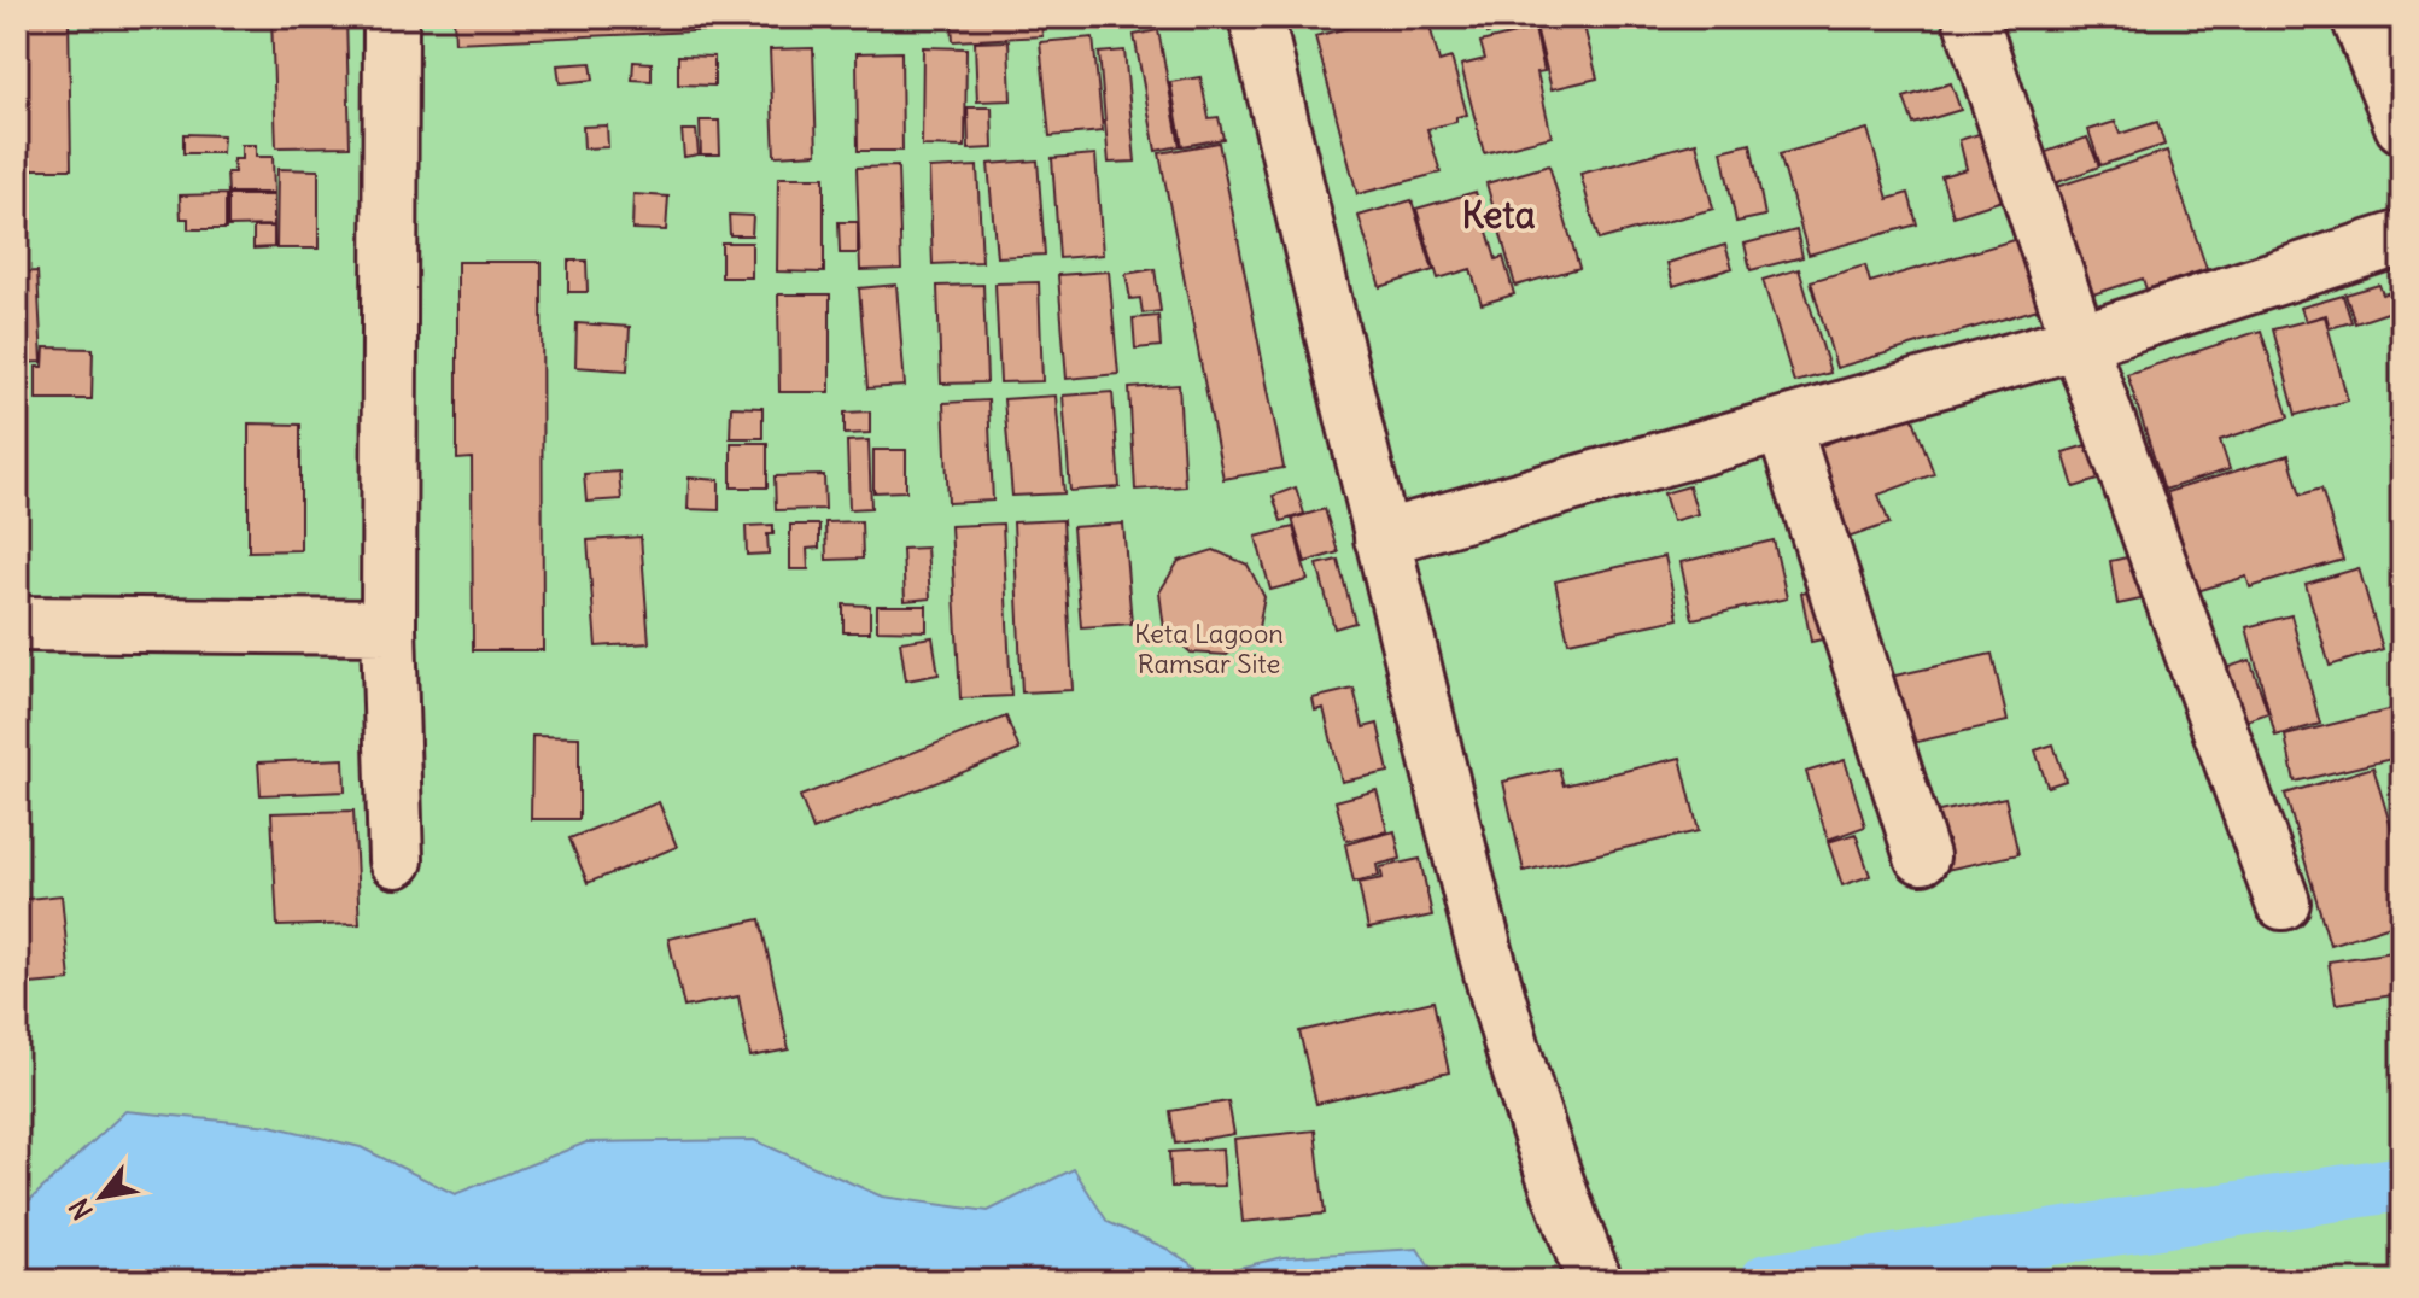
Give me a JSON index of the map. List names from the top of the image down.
{
  "districts": ["Keta"],
  "parks": ["Keta Lagoon Ramsar Site"],
  "north": "bottom left"
}
